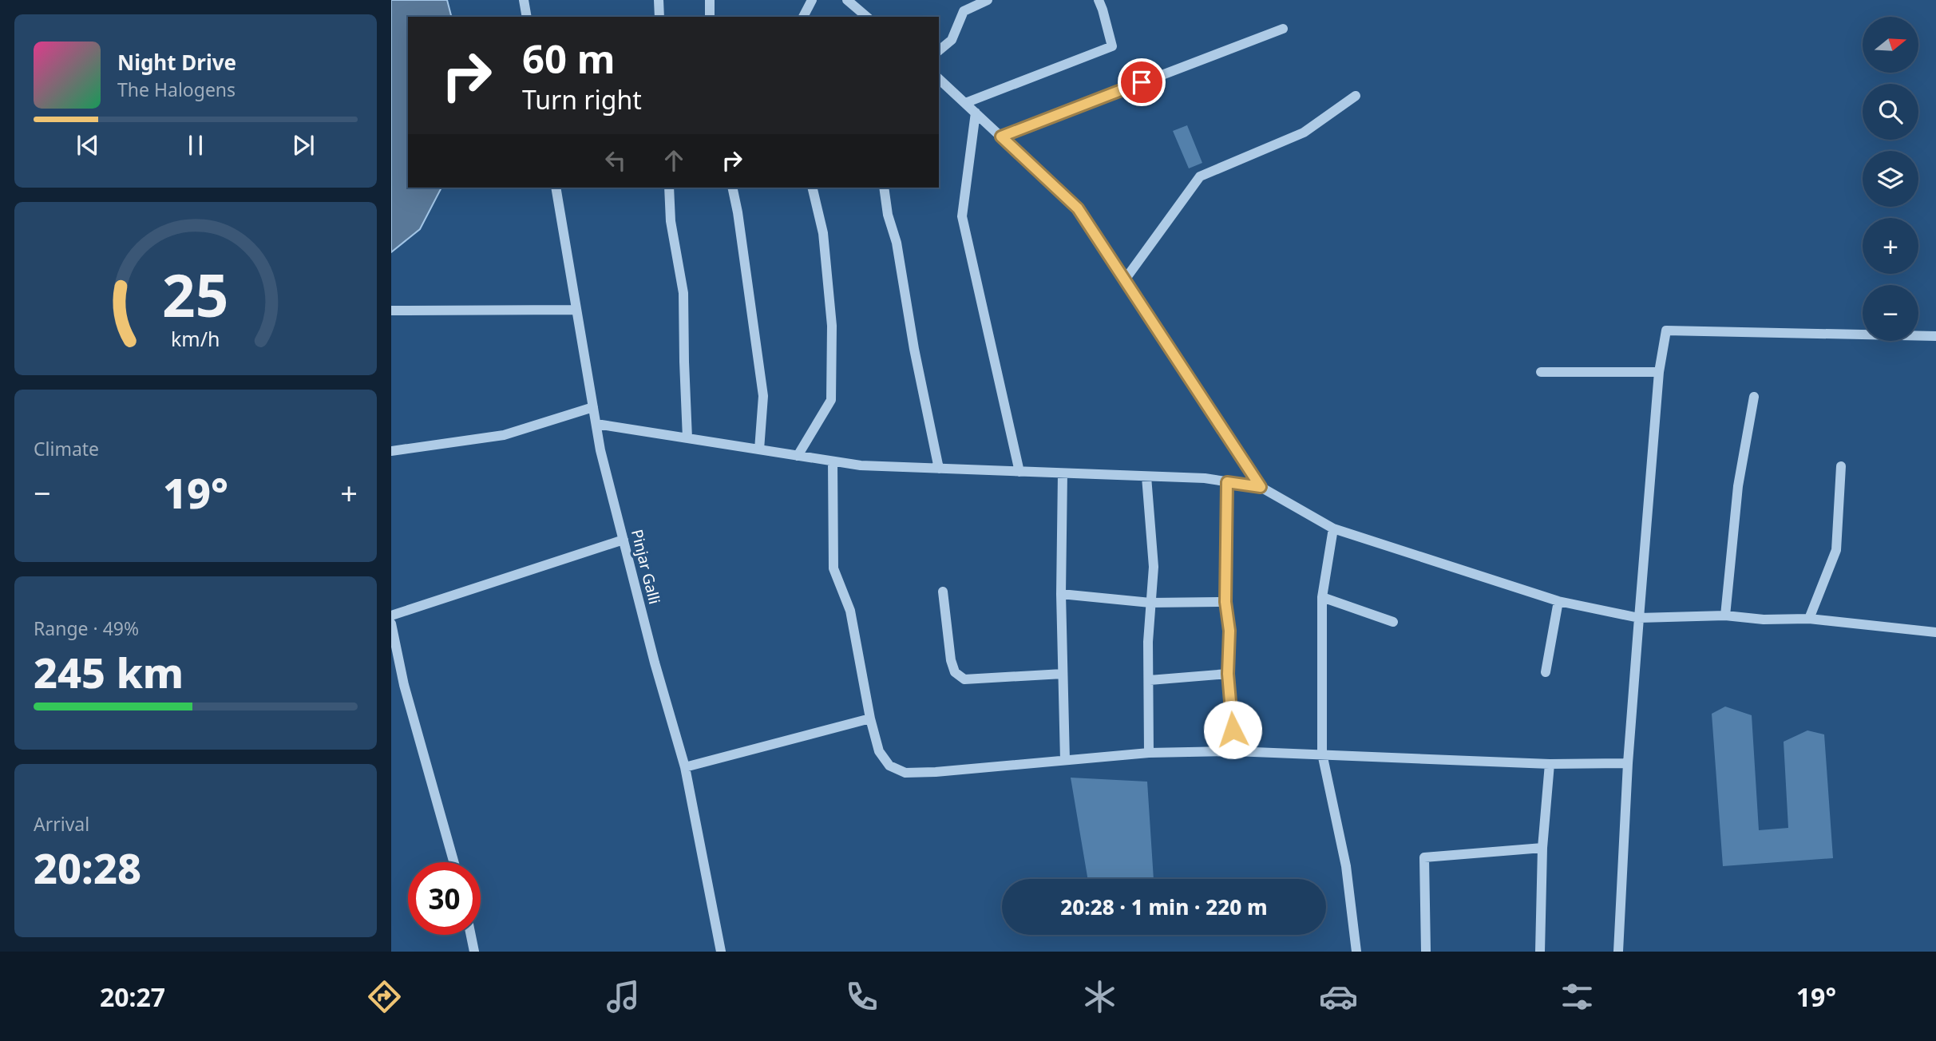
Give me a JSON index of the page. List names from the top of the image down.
{
  "streets": {
    "street": ["Pinjar Galli"]
  },
  "north": "right",
  "page": {
    "map_buttons": ["+", "−"],
    "turn": ["60 m", "Turn right"],
    "song": ["Night Drive", "The Halogens"],
    "tile": [
      "Climate",
      ["Range · 49%", "245 km"],
      ["Arrival", "20:28"]
    ],
    "heat": ["−", "19°", "+"],
    "limit": "30",
    "trip": "20:28 · 1 min · 220 m",
    "tabs": ["20:27", "19°"],
    "gauge": ["25", "km/h"]
  }
}
